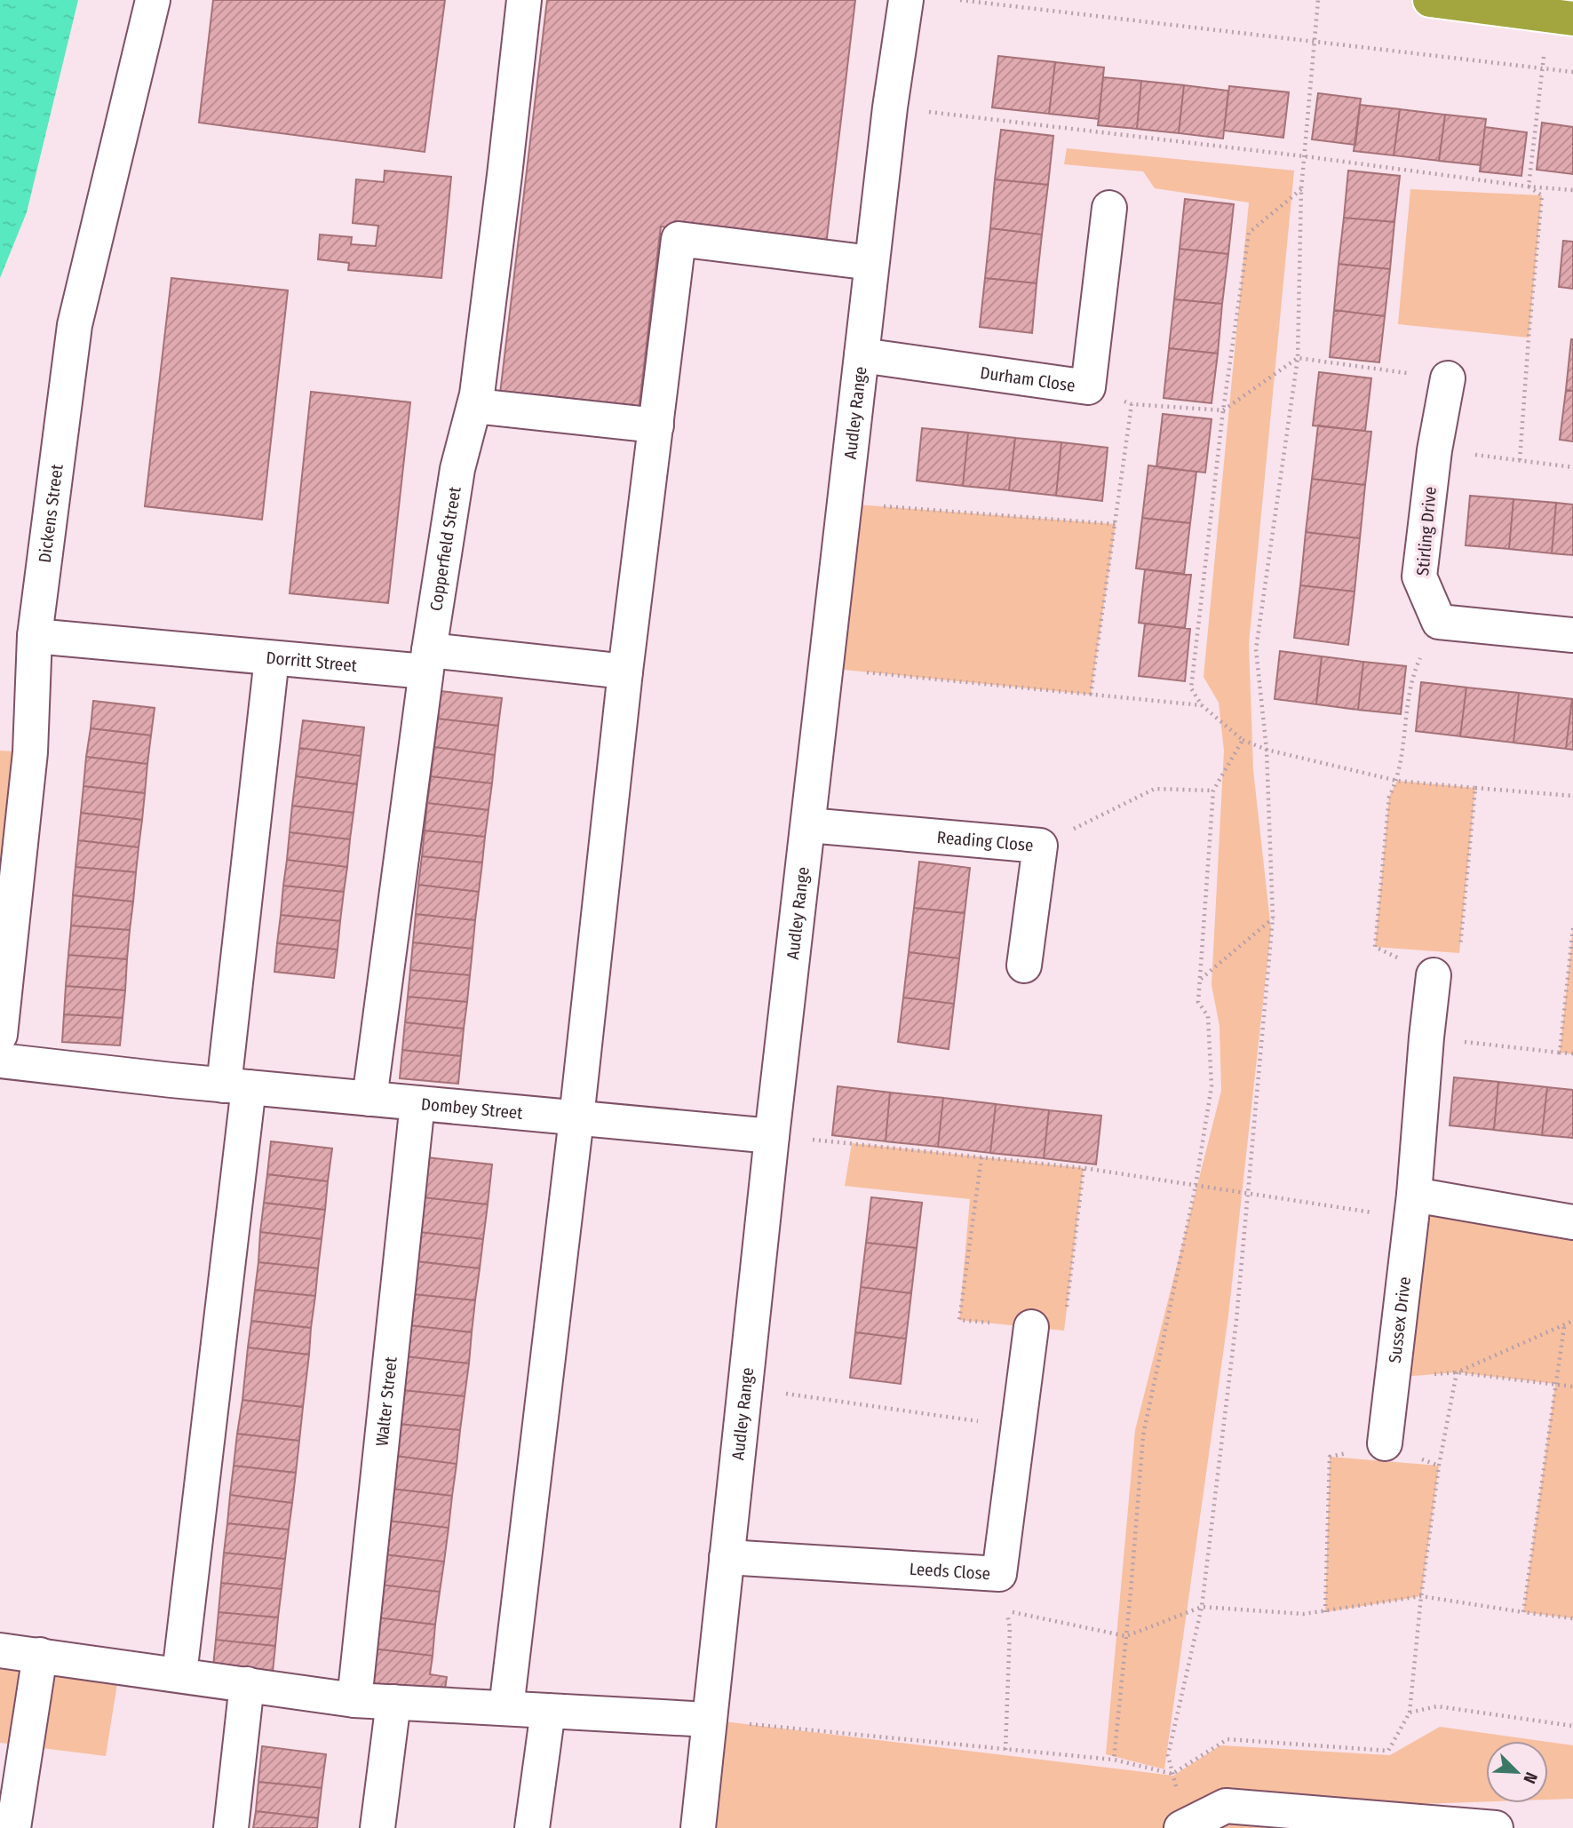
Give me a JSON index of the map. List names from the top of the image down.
{
  "streets": {
    "street": [
      "Durham Close",
      "Audley Range",
      "Dickens Street",
      "Stirling Drive",
      "Copperfield Street",
      "Dorritt Street",
      "Reading Close",
      "Dombey Street",
      "Sussex Drive",
      "Walter Street",
      "Leeds Close"
    ]
  },
  "crossings": [
    ["Durham Close", "Audley Range"],
    ["Audley Range", "Reading Close"],
    ["Audley Range", "Dombey Street"],
    ["Audley Range", "Leeds Close"],
    ["Dickens Street", "Dorritt Street"],
    ["Copperfield Street", "Dorritt Street"],
    ["Copperfield Street", "Dombey Street"],
    ["Dombey Street", "Walter Street"]
  ],
  "north": "bottom right"
}
